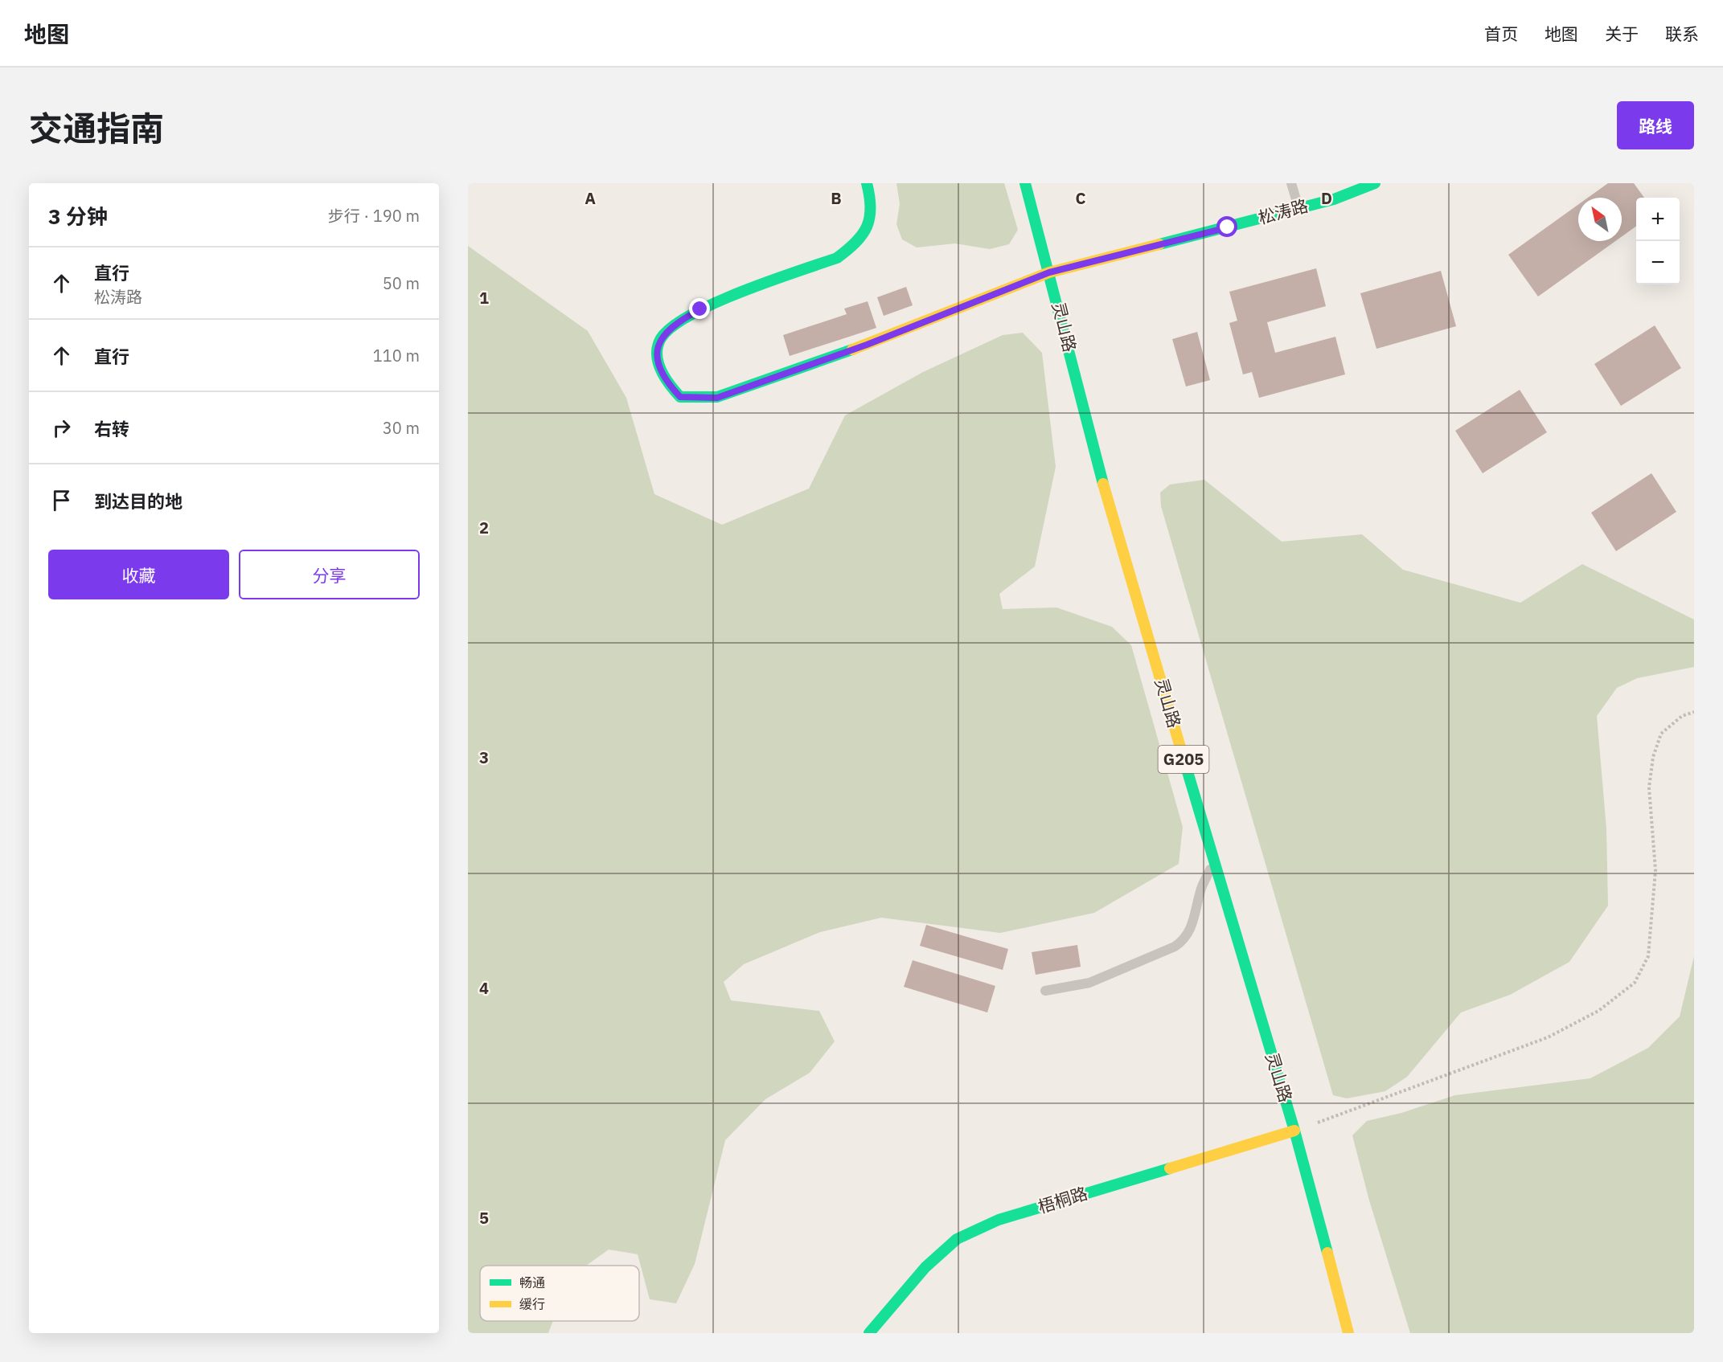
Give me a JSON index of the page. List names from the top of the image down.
{
  "streets": {
    "main road": [
      "松涛路",
      "灵山路",
      "G205",
      "梧桐路"
    ]
  },
  "crossings": [
    ["松涛路", "灵山路"],
    ["灵山路", "梧桐路"]
  ],
  "legend": ["畅通", "缓行"],
  "north": "top left",
  "page": {
    "header": "地图",
    "nav": [
      "首页",
      "地图",
      "关于",
      "联系"
    ],
    "title": "交通指南",
    "buttons": [
      "路线",
      ["收藏", "分享"]
    ],
    "heading": ["3 分钟", "步行 · 190 m"],
    "map_buttons": ["+", "−"],
    "list": [
      ["直行", "松涛路", "50 m"],
      ["直行", "110 m"],
      ["右转", "30 m"],
      "到达目的地"
    ]
  },
  "grid": {
    "columns": [
      "A",
      "B",
      "C",
      "D"
    ],
    "rows": [
      "1",
      "2",
      "3",
      "4",
      "5"
    ]
  }
}
